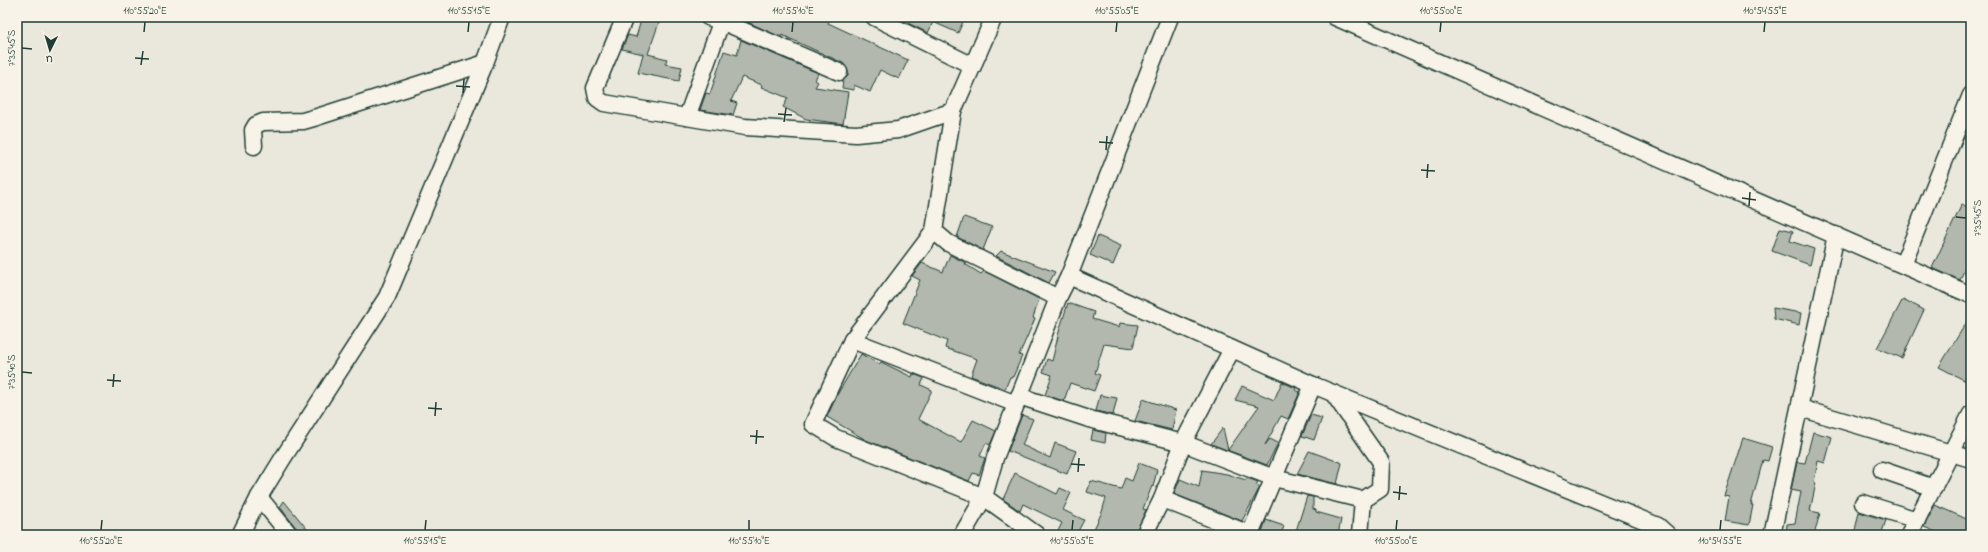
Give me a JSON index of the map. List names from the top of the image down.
{
  "north": "bottom",
  "coordinates": [
    "110°55'20\"E",
    "110°55'15\"E",
    "110°55'10\"E",
    "110°55'05\"E",
    "110°55'00\"E",
    "110°54'55\"E",
    "7°35'45\"S",
    "7°35'40\"S"
  ]
}
